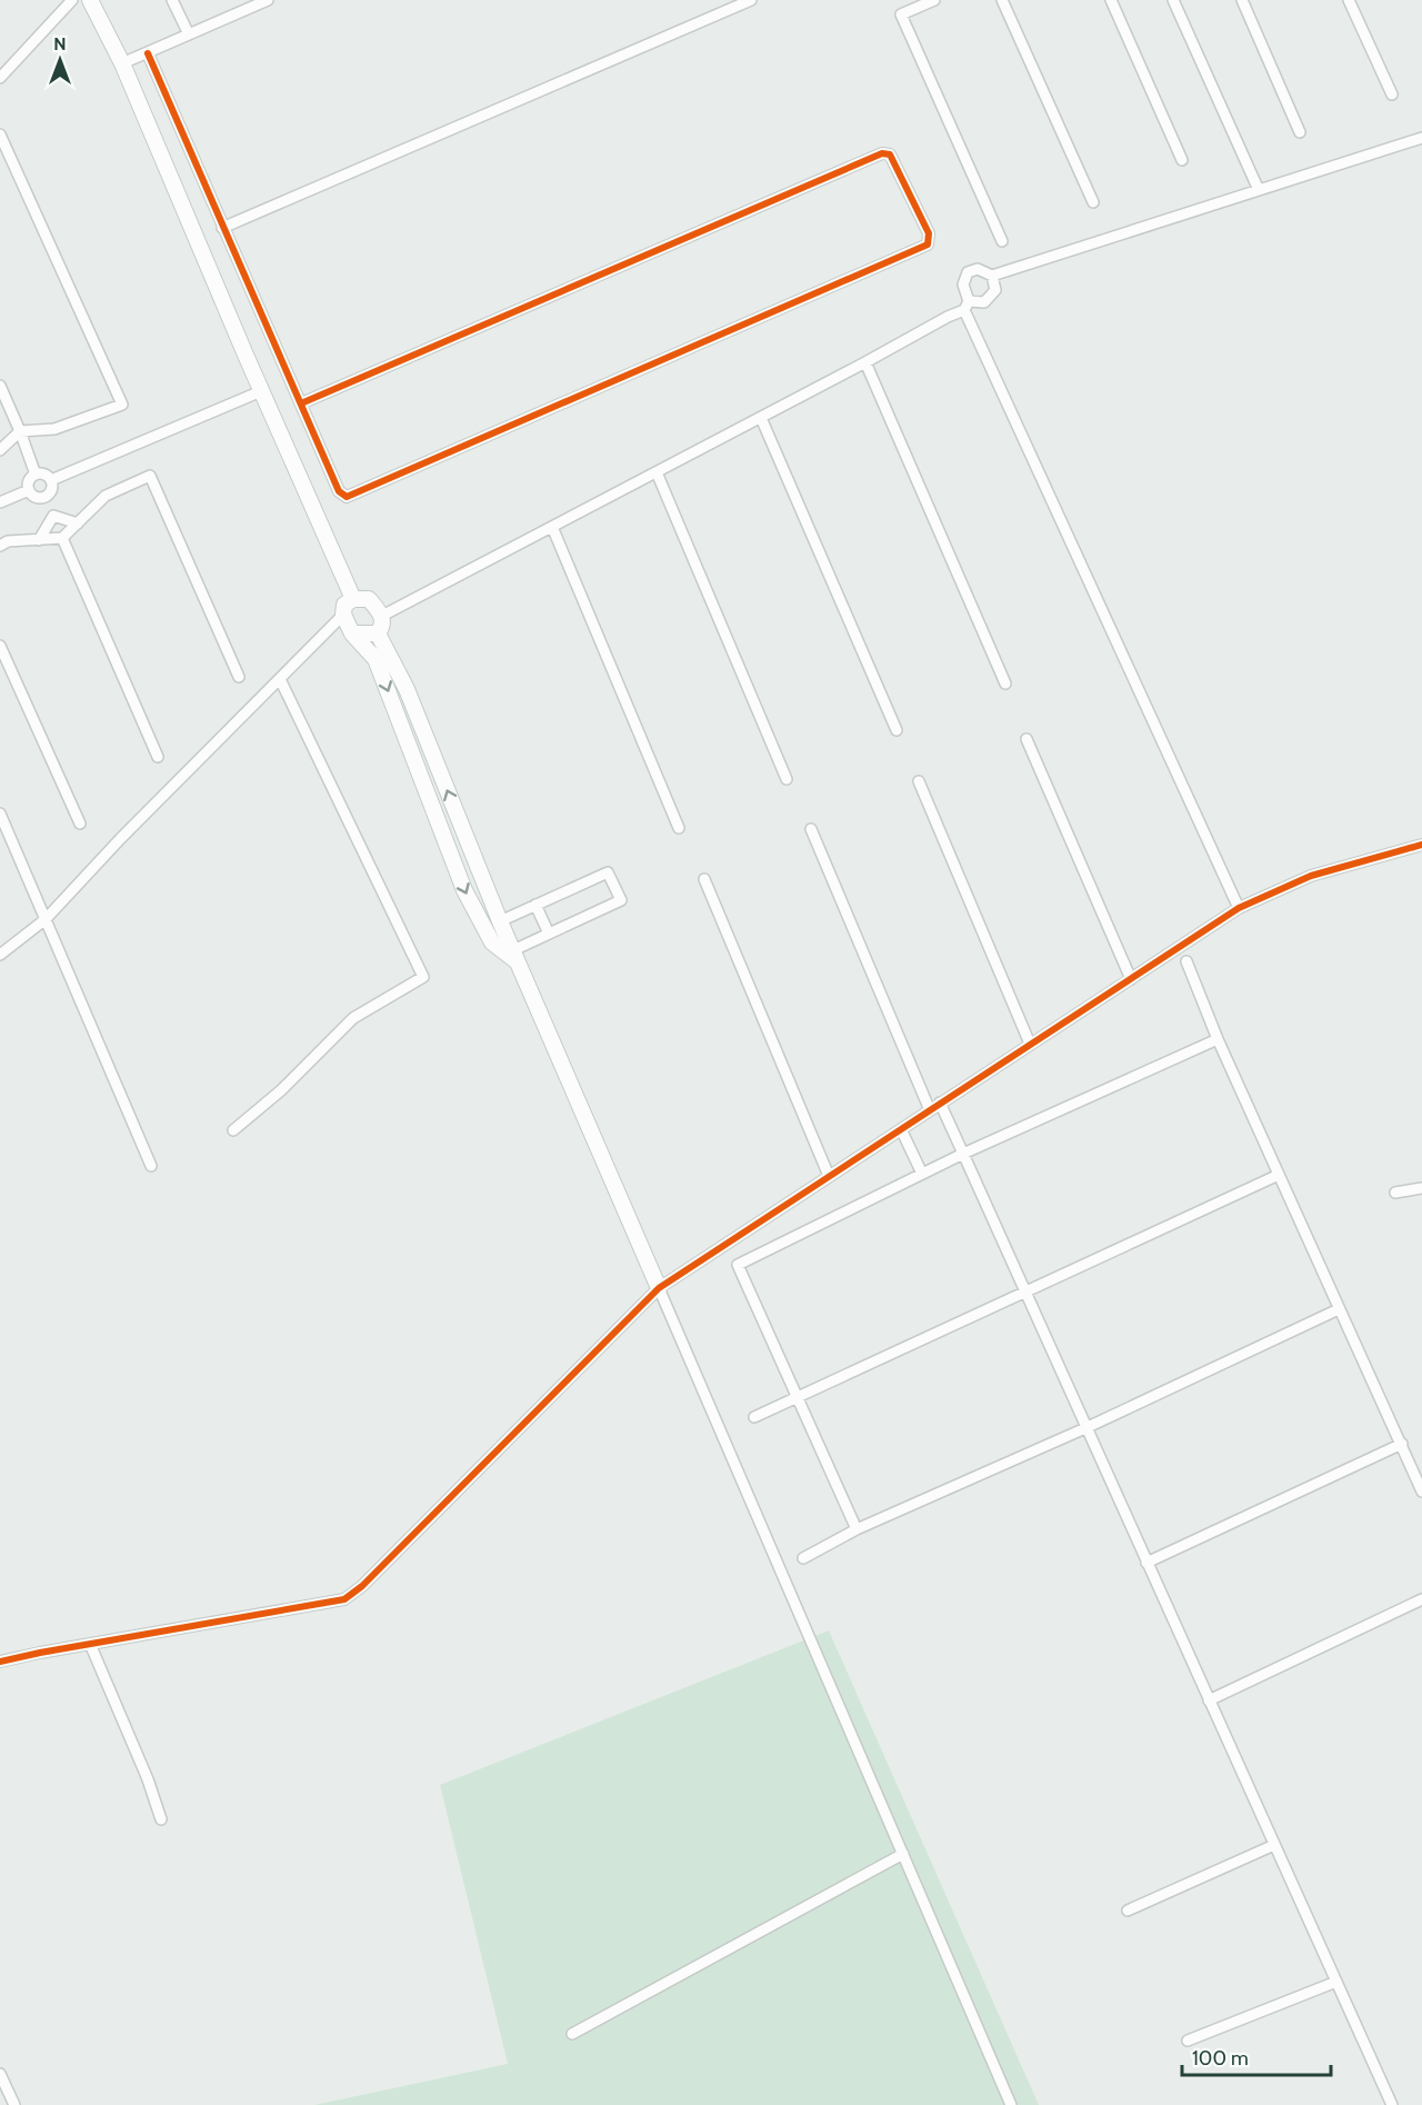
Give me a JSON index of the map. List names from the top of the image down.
{
  "scale_bar": "100 m",
  "north": "top"
}
